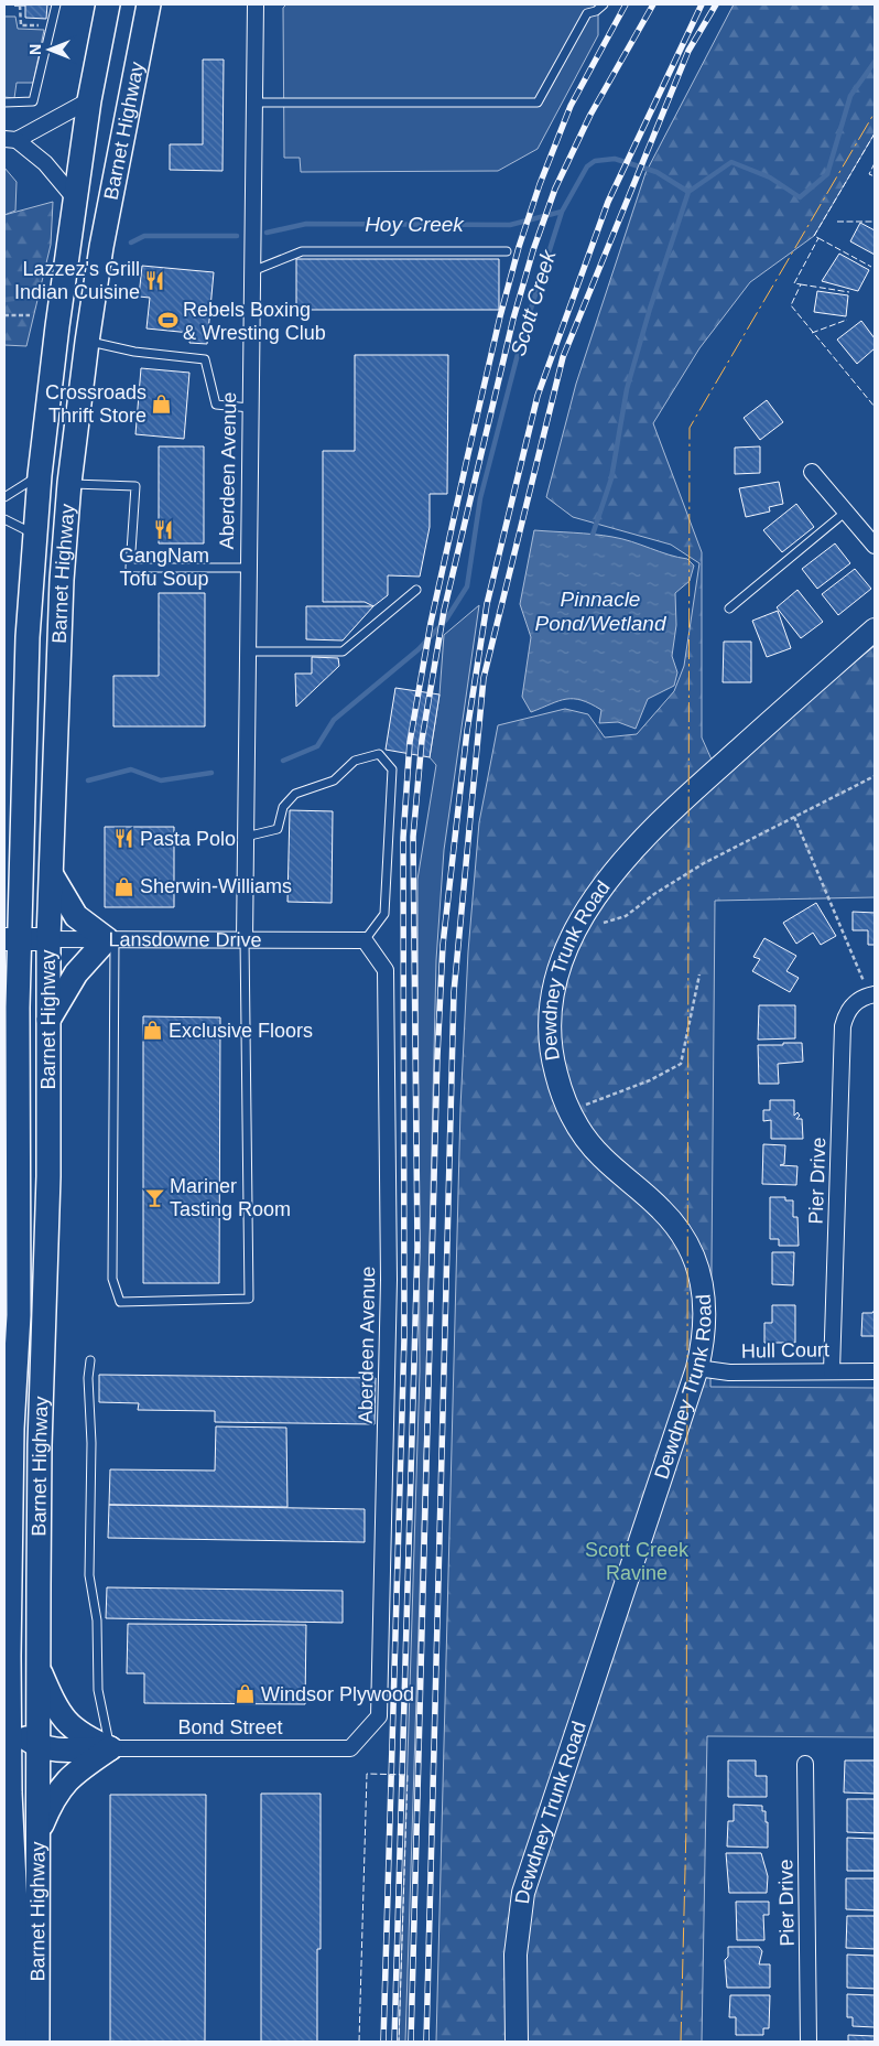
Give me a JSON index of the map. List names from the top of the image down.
{
  "streets": {
    "main road": ["Barnet Highway", "Lansdowne Drive", "Dewdney Trunk Road"],
    "street": [
      "Aberdeen Avenue",
      "Pier Drive",
      "Hull Court",
      "Bond Street"
    ]
  },
  "crossings": [
    ["Barnet Highway", "Lansdowne Drive"],
    ["Aberdeen Avenue", "Lansdowne Drive"],
    ["Aberdeen Avenue", "Bond Street"],
    ["Dewdney Trunk Road", "Hull Court"],
    ["Pier Drive", "Hull Court"]
  ],
  "water": ["Hoy Creek", "Scott Creek", "Pinnacle Pond/Wetland"],
  "parks": ["Scott Creek Ravine"],
  "places": {
    "restaurant": ["Lazzez's Grill Indian Cuisine", "GangNam Tofu Soup", "Pasta Polo"],
    "sports": ["Rebels Boxing & Wresting Club"],
    "shop": [
      "Crossroads Thrift Store",
      "Sherwin-Williams",
      "Exclusive Floors",
      "Windsor Plywood"
    ],
    "bar": ["Mariner Tasting Room"]
  },
  "north": "left"
}
